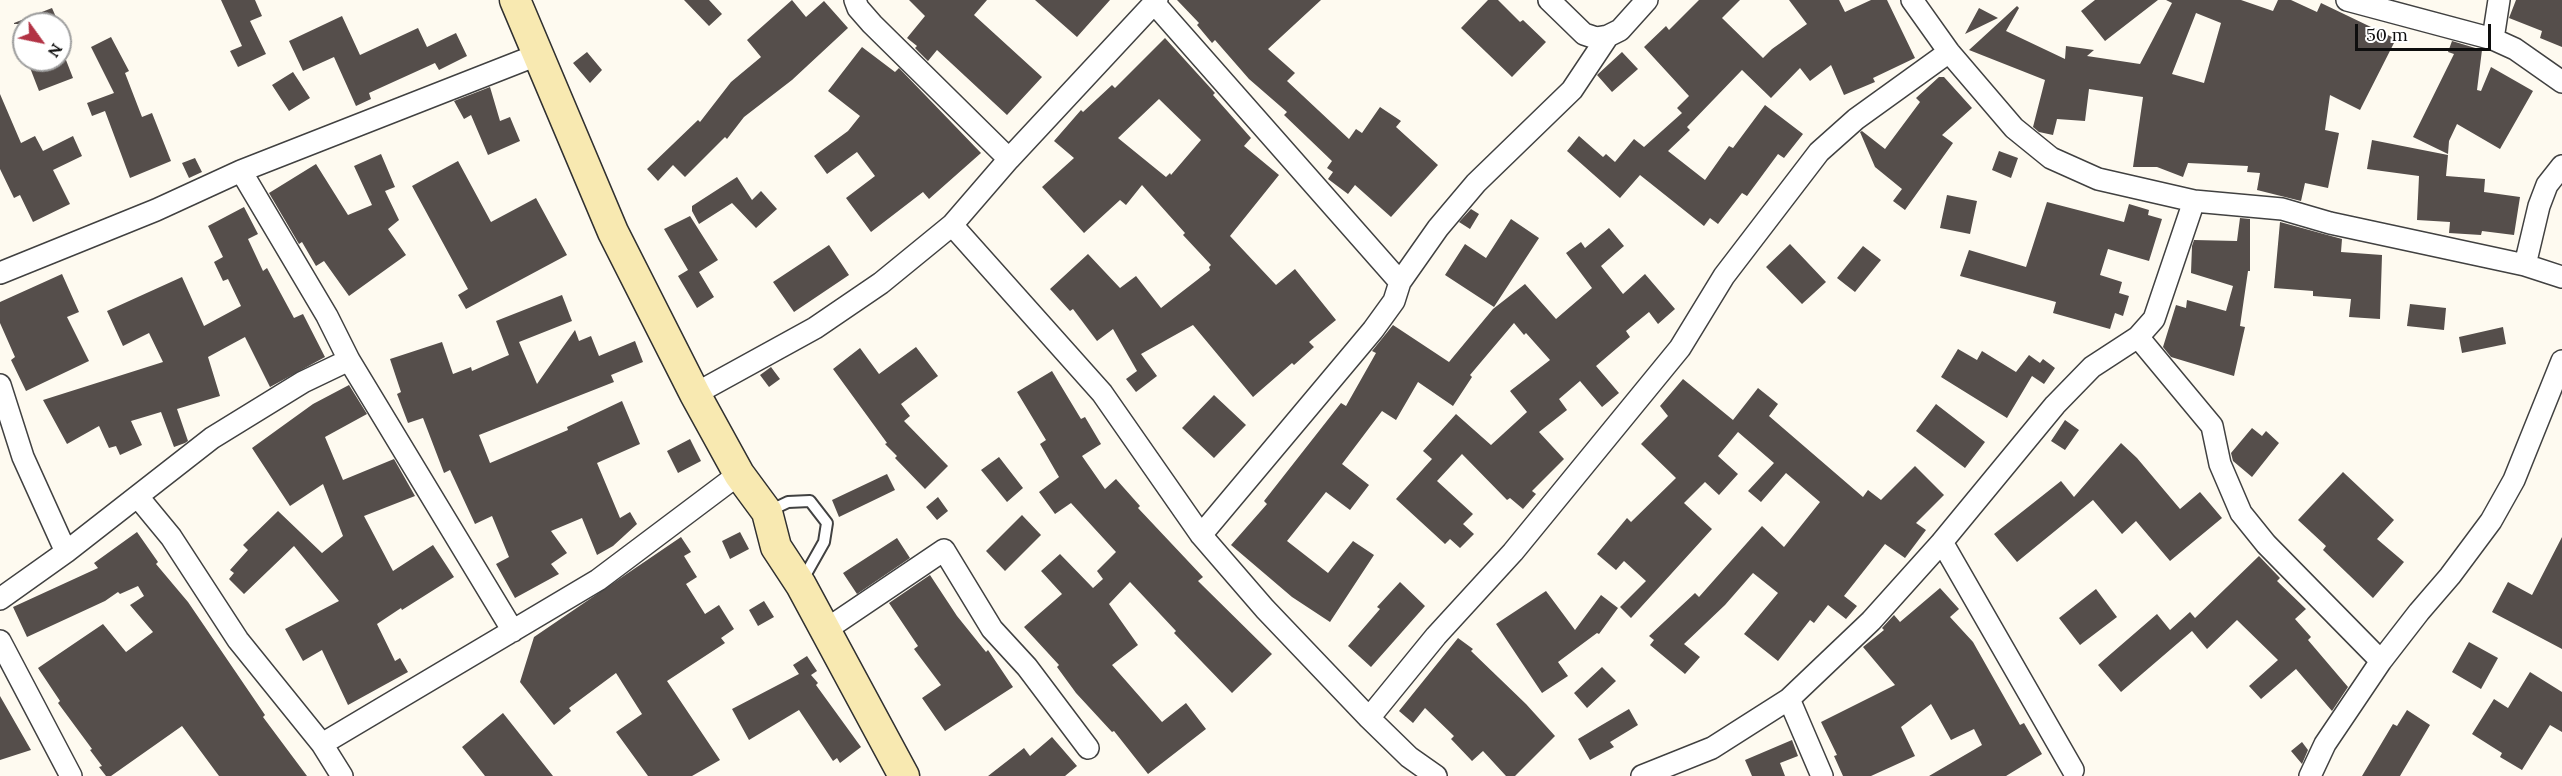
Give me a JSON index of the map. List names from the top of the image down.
{
  "scale_bar": "50 m",
  "north": "bottom right"
}
